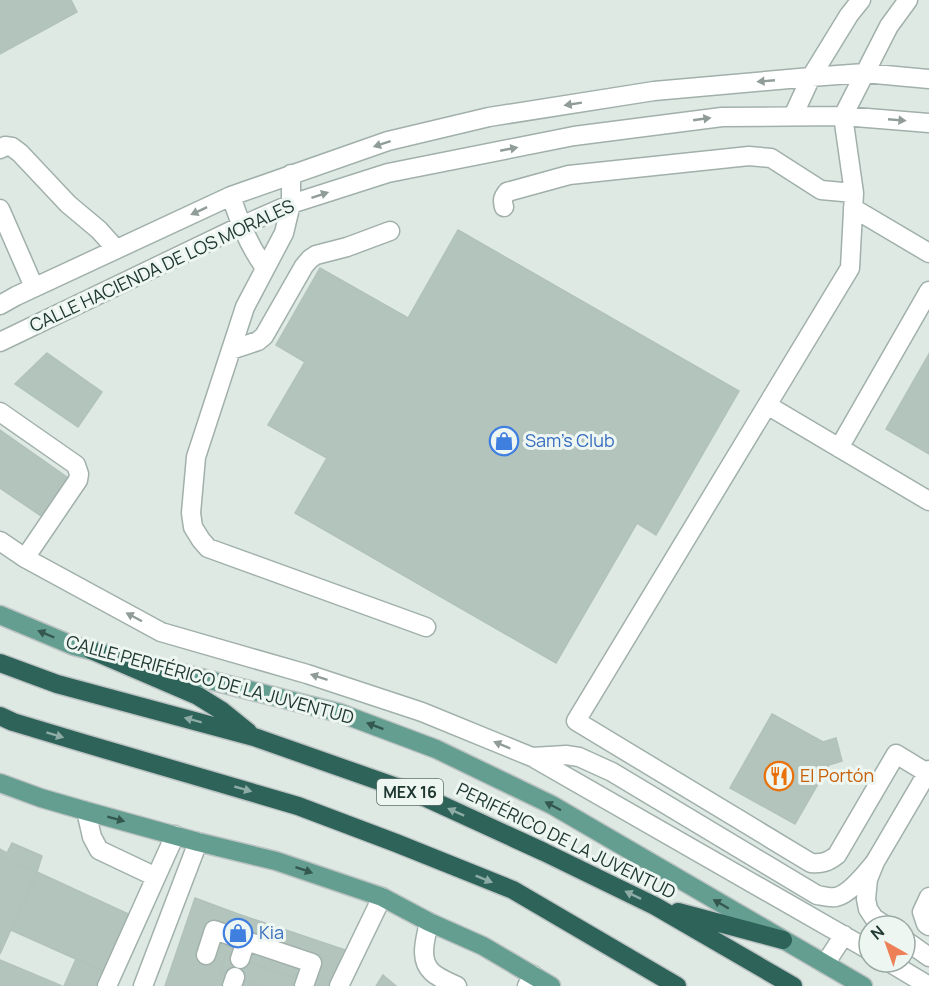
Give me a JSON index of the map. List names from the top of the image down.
{
  "streets": {
    "highway": ["MEX 16", "PERIFÉRICO DE LA JUVENTUD"],
    "main road": ["CALLE PERIFÉRICO DE LA JUVENTUD"],
    "street": ["CALLE HACIENDA DE LOS MORALES"]
  },
  "places": {
    "shop": ["Sam's Club", "Kia"],
    "restaurant": ["El Portón"]
  },
  "north": "top left"
}
